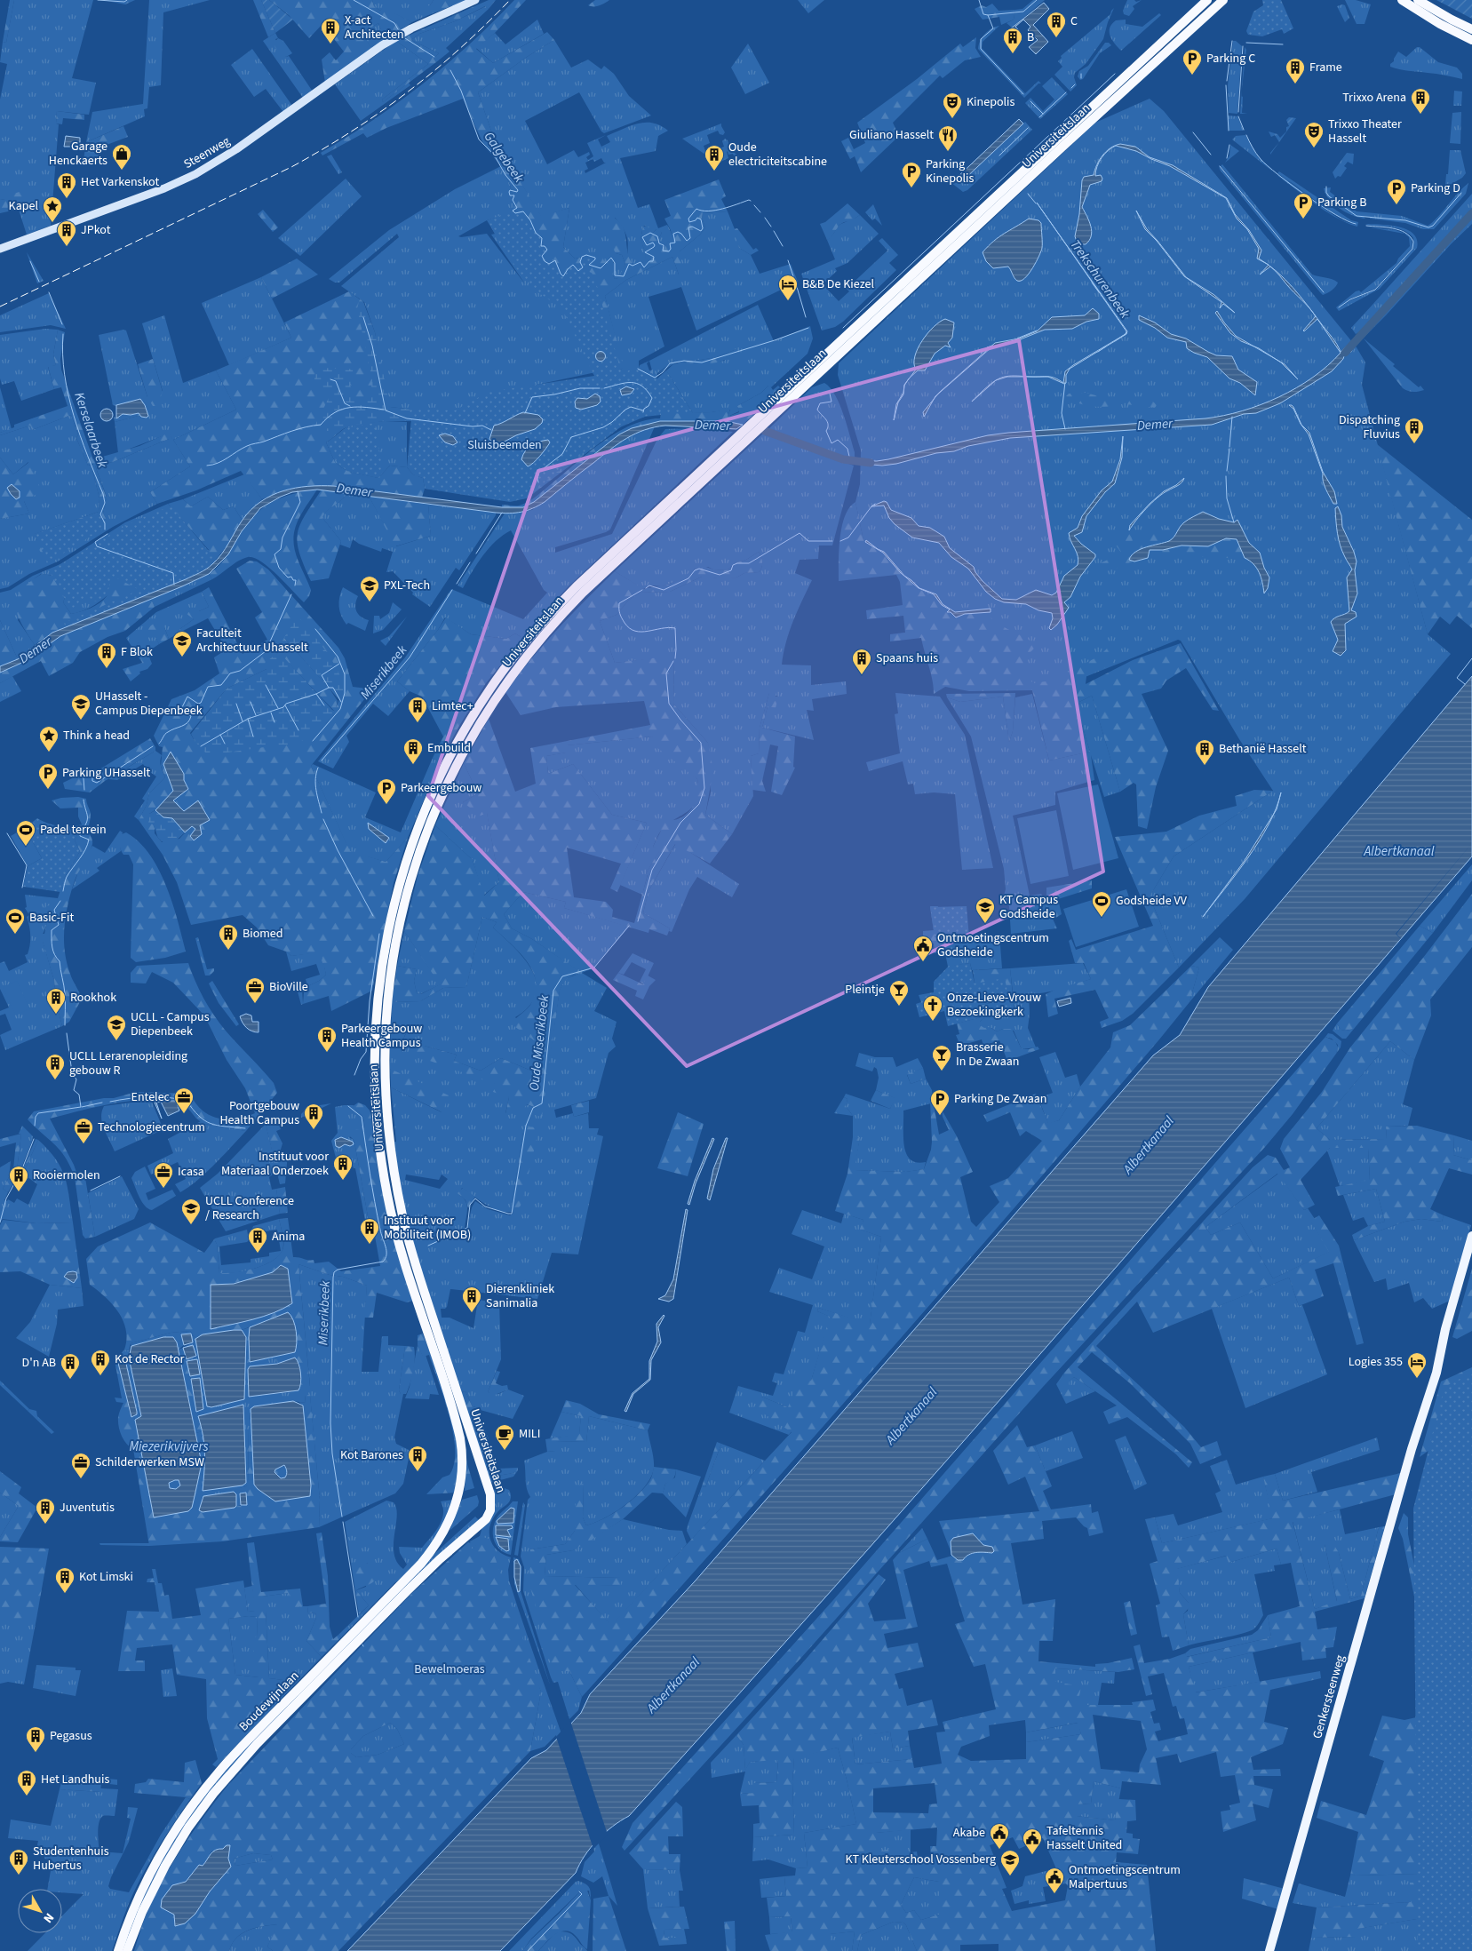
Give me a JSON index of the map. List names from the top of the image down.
{
  "streets": {
    "highway": ["Universiteitslaan", "Boudewijnlaan"],
    "main road": ["Steenweg", "Genkersteenweg"]
  },
  "crossings": [
    ["Universiteitslaan", "Boudewijnlaan"]
  ],
  "water": [
    "Galgebeek",
    "Trekschurenbeek",
    "Demer",
    "Kerselaarbeek",
    "Miserikbeek",
    "Albertkanaal",
    "Oude Miserikbeek",
    "Miezerikvijvers"
  ],
  "parks": ["Sluisbeemden", "Bewelmoeras"],
  "places": {
    "building": [
      "C",
      "X-act Architecten",
      "B",
      "Frame",
      "Trixxo Arena",
      "Oude electriciteitscabine",
      "Het Varkenskot",
      "JPkot",
      "Dispatching Fluvius",
      "F Blok",
      "Spaans huis",
      "Limtec+",
      "Embuild",
      "Bethanië Hasselt",
      "Biomed",
      "Rookhok",
      "Parkeergebouw Health Campus",
      "UCLL Lerarenopleiding gebouw R",
      "Poortgebouw Health Campus",
      "Instituut voor Materiaal Onderzoek",
      "Rooiermolen",
      "Instituut voor Mobiliteit (IMOB)",
      "Anima",
      "Dierenkliniek Sanimalia",
      "Kot de Rector",
      "D'n AB",
      "Kot Barones",
      "Juventutis",
      "Kot Limski",
      "Pegasus",
      "Het Landhuis",
      "Studentenhuis Hubertus"
    ],
    "parking": [
      "Parking C",
      "Parking Kinepolis",
      "Parking D",
      "Parking B",
      "Parking UHasselt",
      "Parkeergebouw",
      "Parking De Zwaan"
    ],
    "theatre": ["Kinepolis", "Trixxo Theater Hasselt"],
    "restaurant": ["Giuliano Hasselt"],
    "shop": ["Garage Henckaerts"],
    "place": ["Kapel", "Think a head"],
    "hotel": ["B&B De Kiezel", "Logies 355"],
    "school or university": [
      "PXL-Tech",
      "Faculteit Architectuur Uhasselt",
      "UHasselt - Campus Diepenbeek",
      "KT Campus Godsheide",
      "UCLL - Campus Diepenbeek",
      "UCLL Conference / Research",
      "KT Kleuterschool Vossenberg"
    ],
    "sports": ["Padel terrein", "Godsheide VV", "Basic-Fit"],
    "public building": [
      "Ontmoetingscentrum Godsheide",
      "Akabe",
      "Tafeltennis Hasselt United",
      "Ontmoetingscentrum Malpertuus"
    ],
    "office": [
      "BioVille",
      "Entelec",
      "Technologiecentrum",
      "Icasa",
      "Schilderwerken MSW"
    ],
    "bar": ["Pleintje", "Brasserie In De Zwaan"],
    "church": ["Onze-Lieve-Vrouw Bezoekingkerk"],
    "cafe": ["MILI"]
  },
  "north": "bottom right"
}
